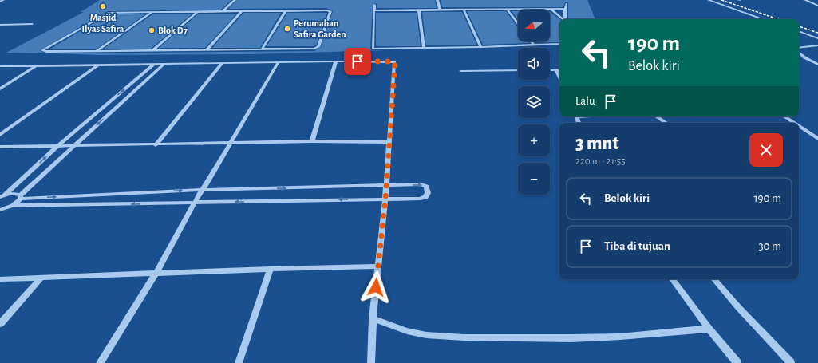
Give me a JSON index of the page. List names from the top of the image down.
{
  "places": ["Masjid Ilyas Safira", "Perumahan Safira Garden", "Blok D7"],
  "north": "left",
  "page": {
    "map_buttons": ["+", "−"],
    "turn": ["190 m", "Belok kiri"],
    "then": "Lalu",
    "heading": ["3 mnt", "220 m · 21:55"],
    "list": [
      {
        "name": "Belok kiri",
        "value": "190 m"
      },
      {
        "name": "Tiba di tujuan",
        "value": "30 m"
      }
    ]
  }
}
